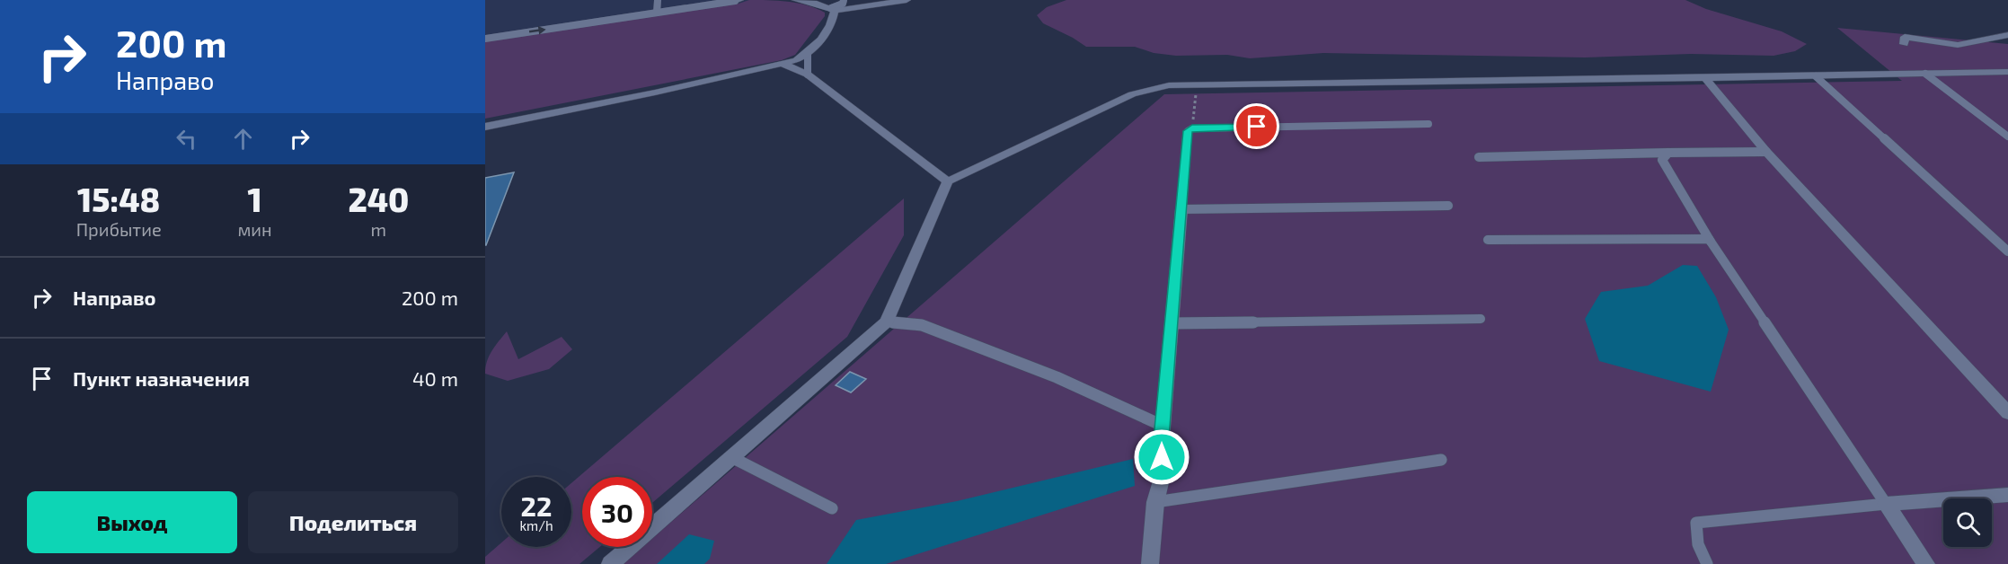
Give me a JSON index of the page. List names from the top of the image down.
{
  "page": {
    "turn": ["200 m", "Направо"],
    "eta": [
      "15:48",
      "Прибытие",
      "1",
      "мин",
      "240",
      "m"
    ],
    "list": [
      {
        "name": "Направо",
        "value": "200 m"
      },
      {
        "name": "Пункт назначения",
        "value": "40 m"
      }
    ],
    "speed": "22 km/h",
    "limit": "30",
    "buttons": ["Выход", "Поделиться"]
  }
}
